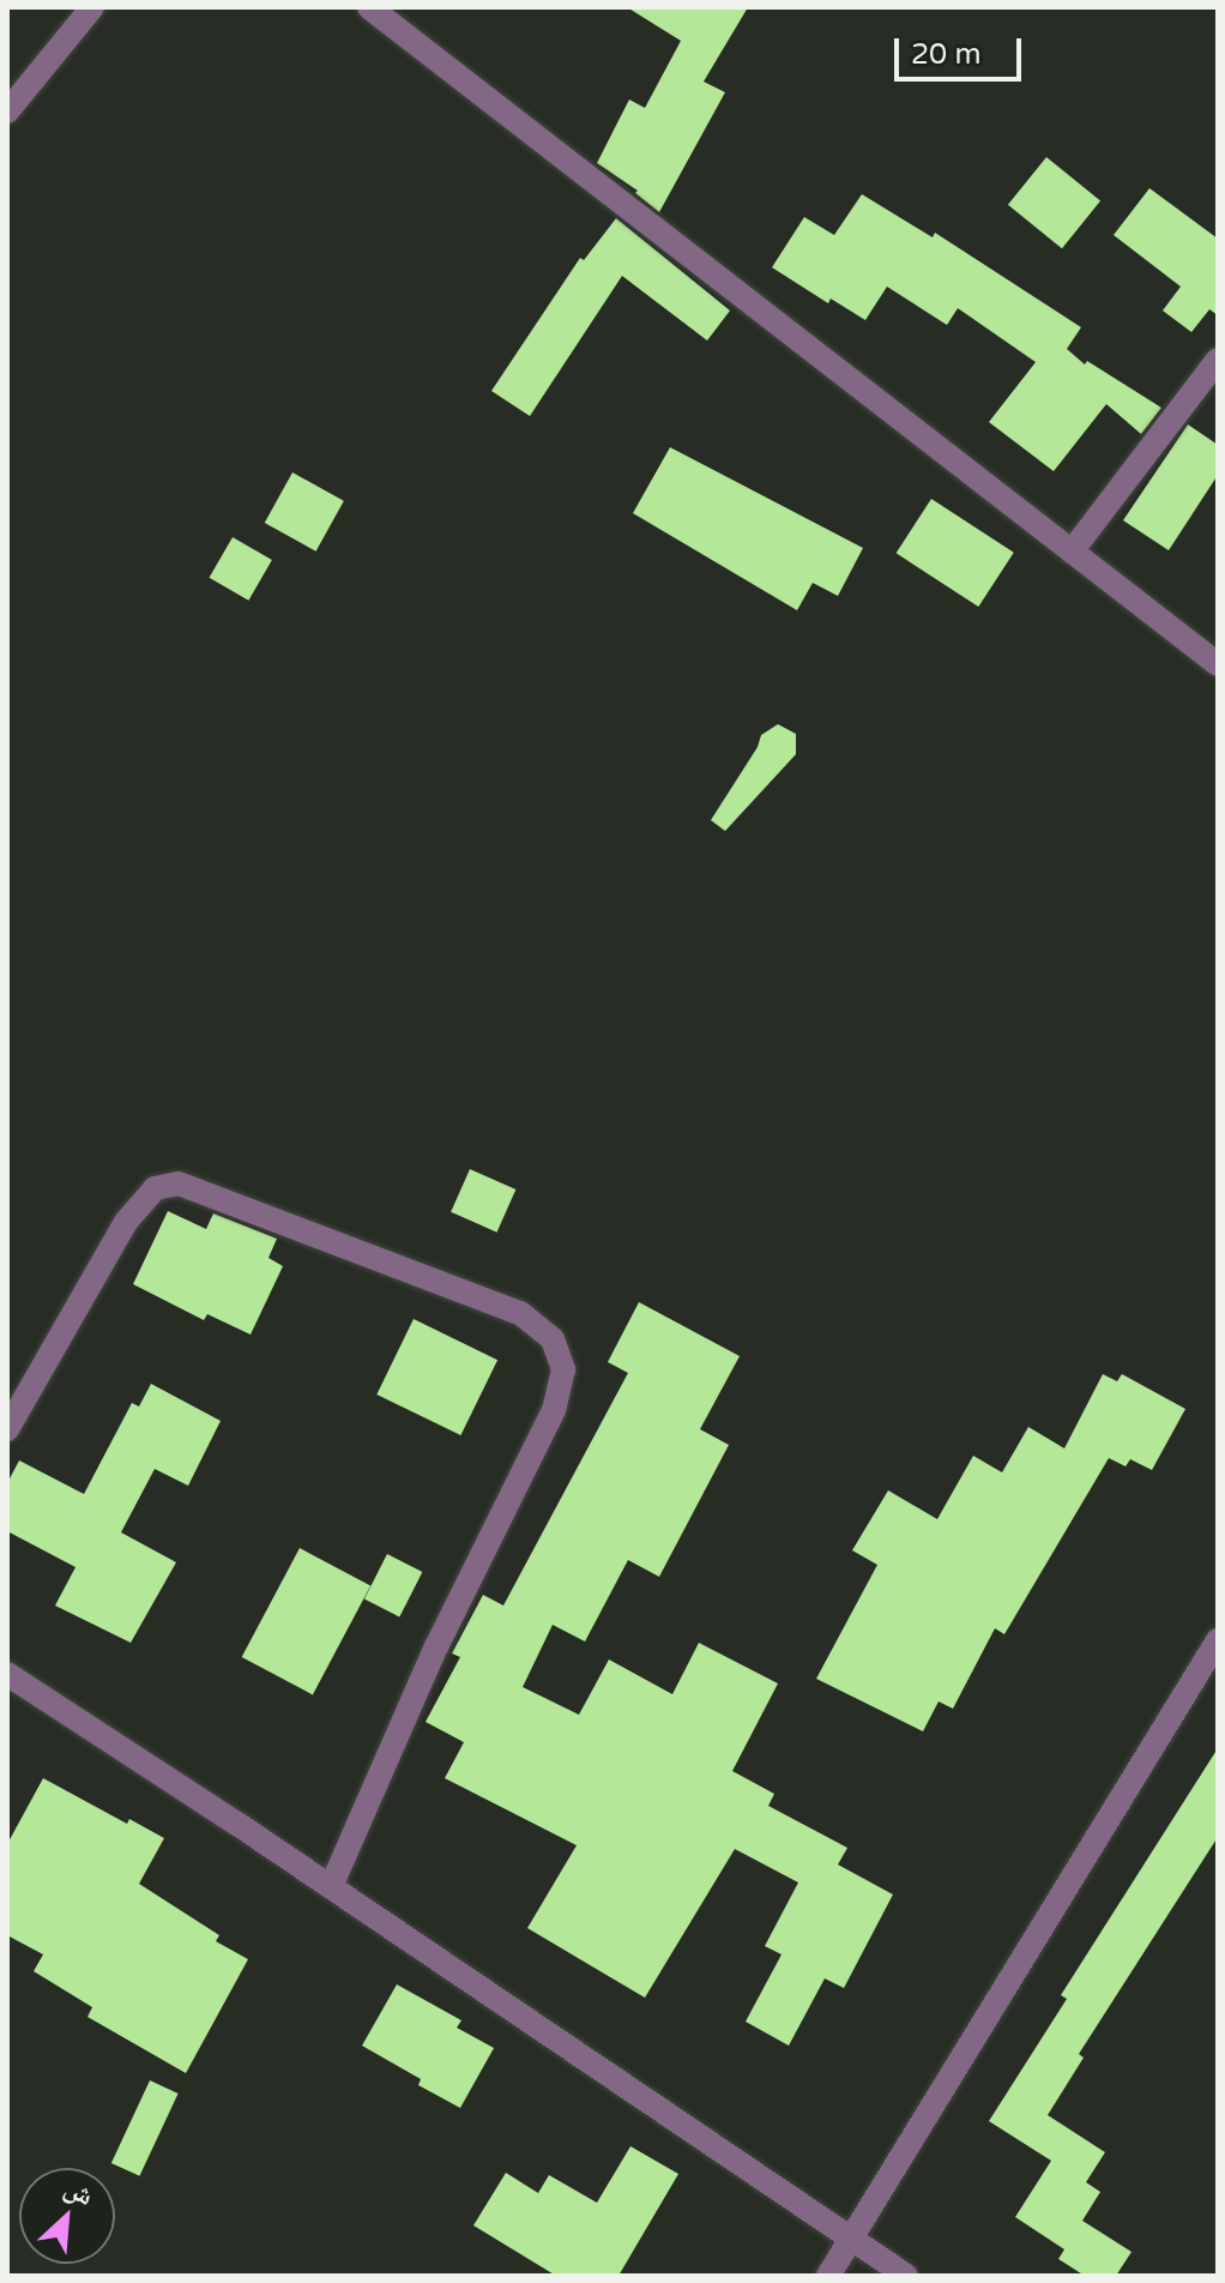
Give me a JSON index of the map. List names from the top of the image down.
{
  "scale_bar": "20 m",
  "north": "top right"
}
